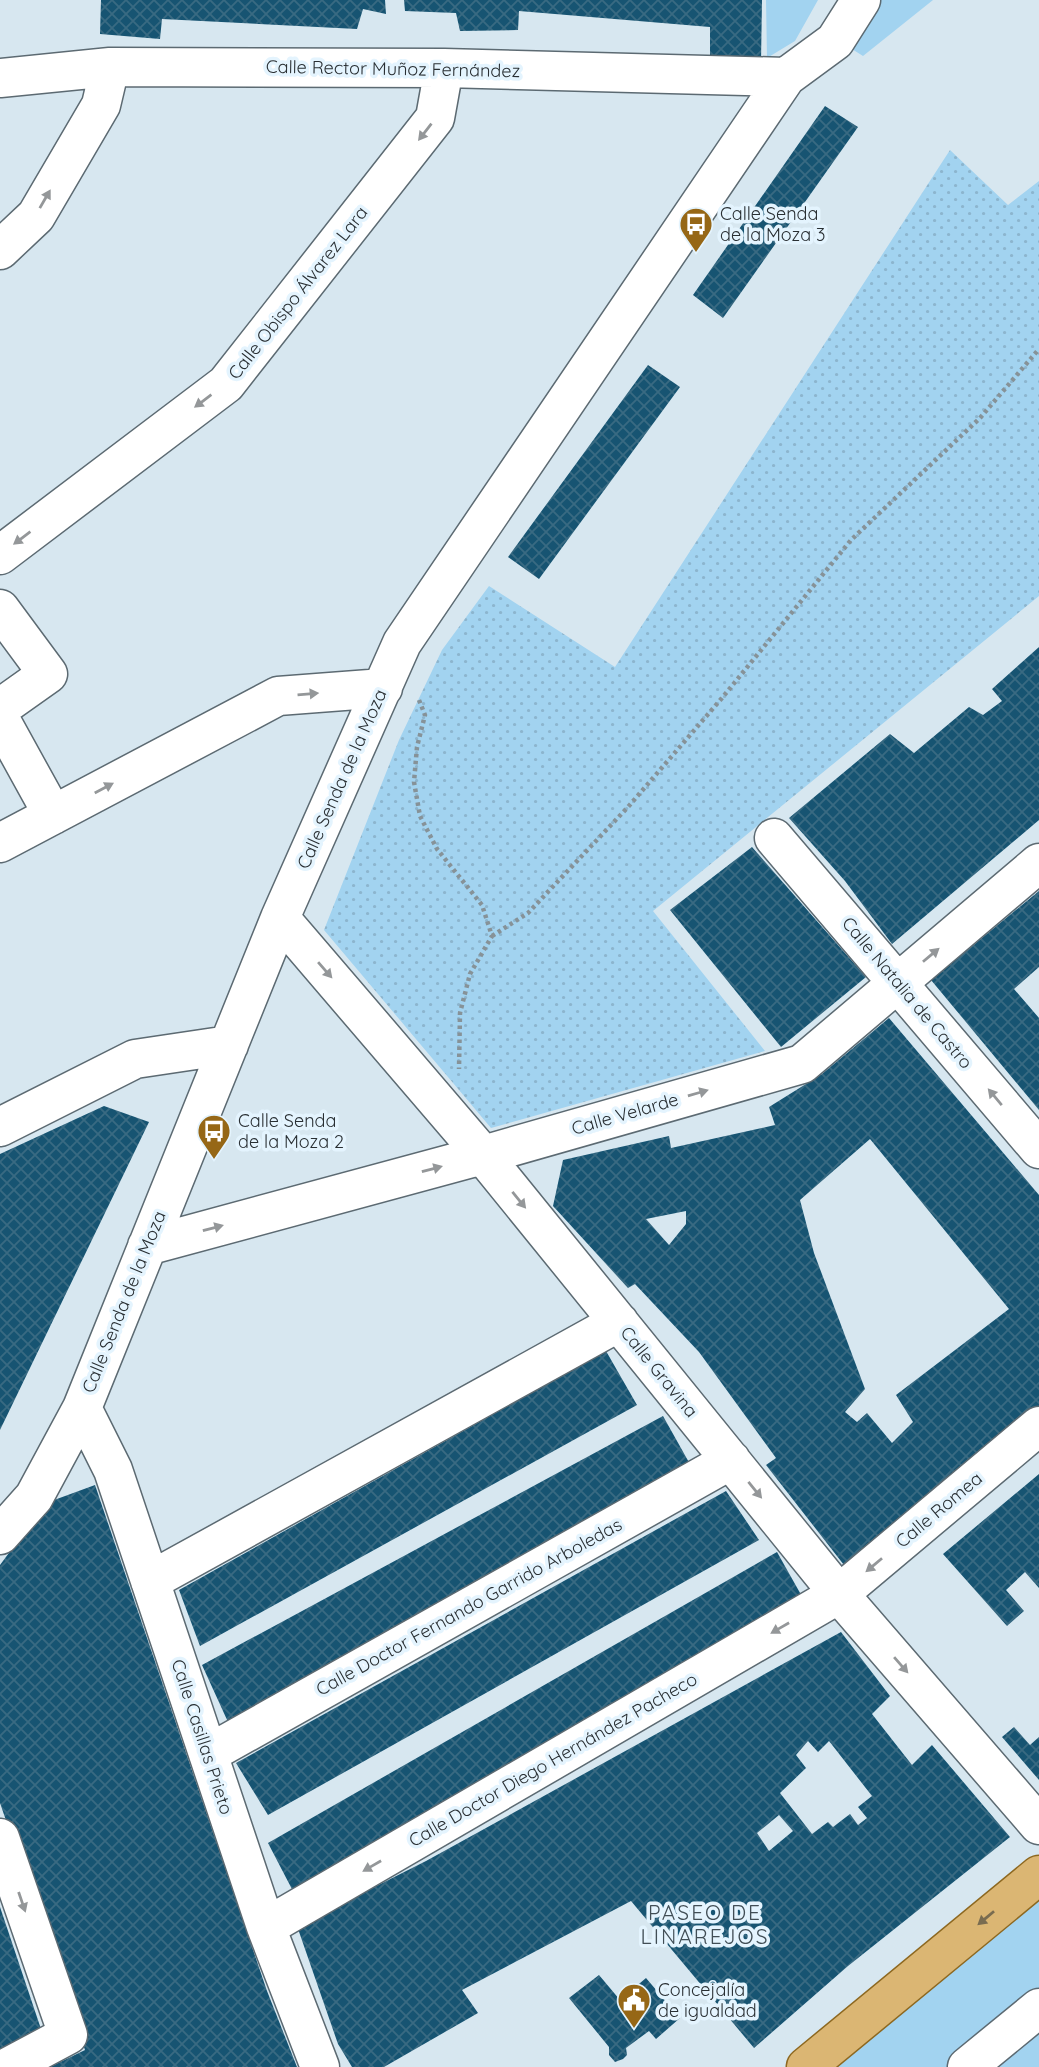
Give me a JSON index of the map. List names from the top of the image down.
{
  "streets": {
    "street": [
      "Calle Rector Muñoz Fernández",
      "Calle Obispo Álvarez Lara",
      "Calle Senda de la Moza",
      "Calle Natalia de Castro",
      "Calle Velarde",
      "Calle Gravina",
      "Calle Romea",
      "Calle Doctor Fernando Garrido Arboledas",
      "Calle Casillas Prieto",
      "Calle Doctor Diego Hernández Pacheco"
    ]
  },
  "crossings": [
    ["Calle Rector Muñoz Fernández", "Calle Obispo Álvarez Lara"],
    ["Calle Rector Muñoz Fernández", "Calle Senda de la Moza"],
    ["Calle Senda de la Moza", "Calle Velarde"],
    ["Calle Senda de la Moza", "Calle Gravina"],
    ["Calle Senda de la Moza", "Calle Casillas Prieto"],
    ["Calle Natalia de Castro", "Calle Velarde"],
    ["Calle Velarde", "Calle Gravina"],
    ["Calle Gravina", "Calle Romea"],
    ["Calle Gravina", "Calle Doctor Fernando Garrido Arboledas"],
    ["Calle Gravina", "Calle Doctor Diego Hernández Pacheco"],
    ["Calle Romea", "Calle Doctor Diego Hernández Pacheco"],
    ["Calle Doctor Fernando Garrido Arboledas", "Calle Casillas Prieto"],
    ["Calle Casillas Prieto", "Calle Doctor Diego Hernández Pacheco"]
  ],
  "one_way": [
    "Calle Natalia de Castro",
    "Calle Gravina",
    "Calle Romea",
    "Calle Doctor Diego Hernández Pacheco"
  ],
  "districts": ["PASEO DE LINAREJOS"],
  "places": {
    "bus stop": ["Calle Senda de la Moza 3", "Calle Senda de la Moza 2"],
    "public building": ["Concejalía de igualdad"]
  }
}
